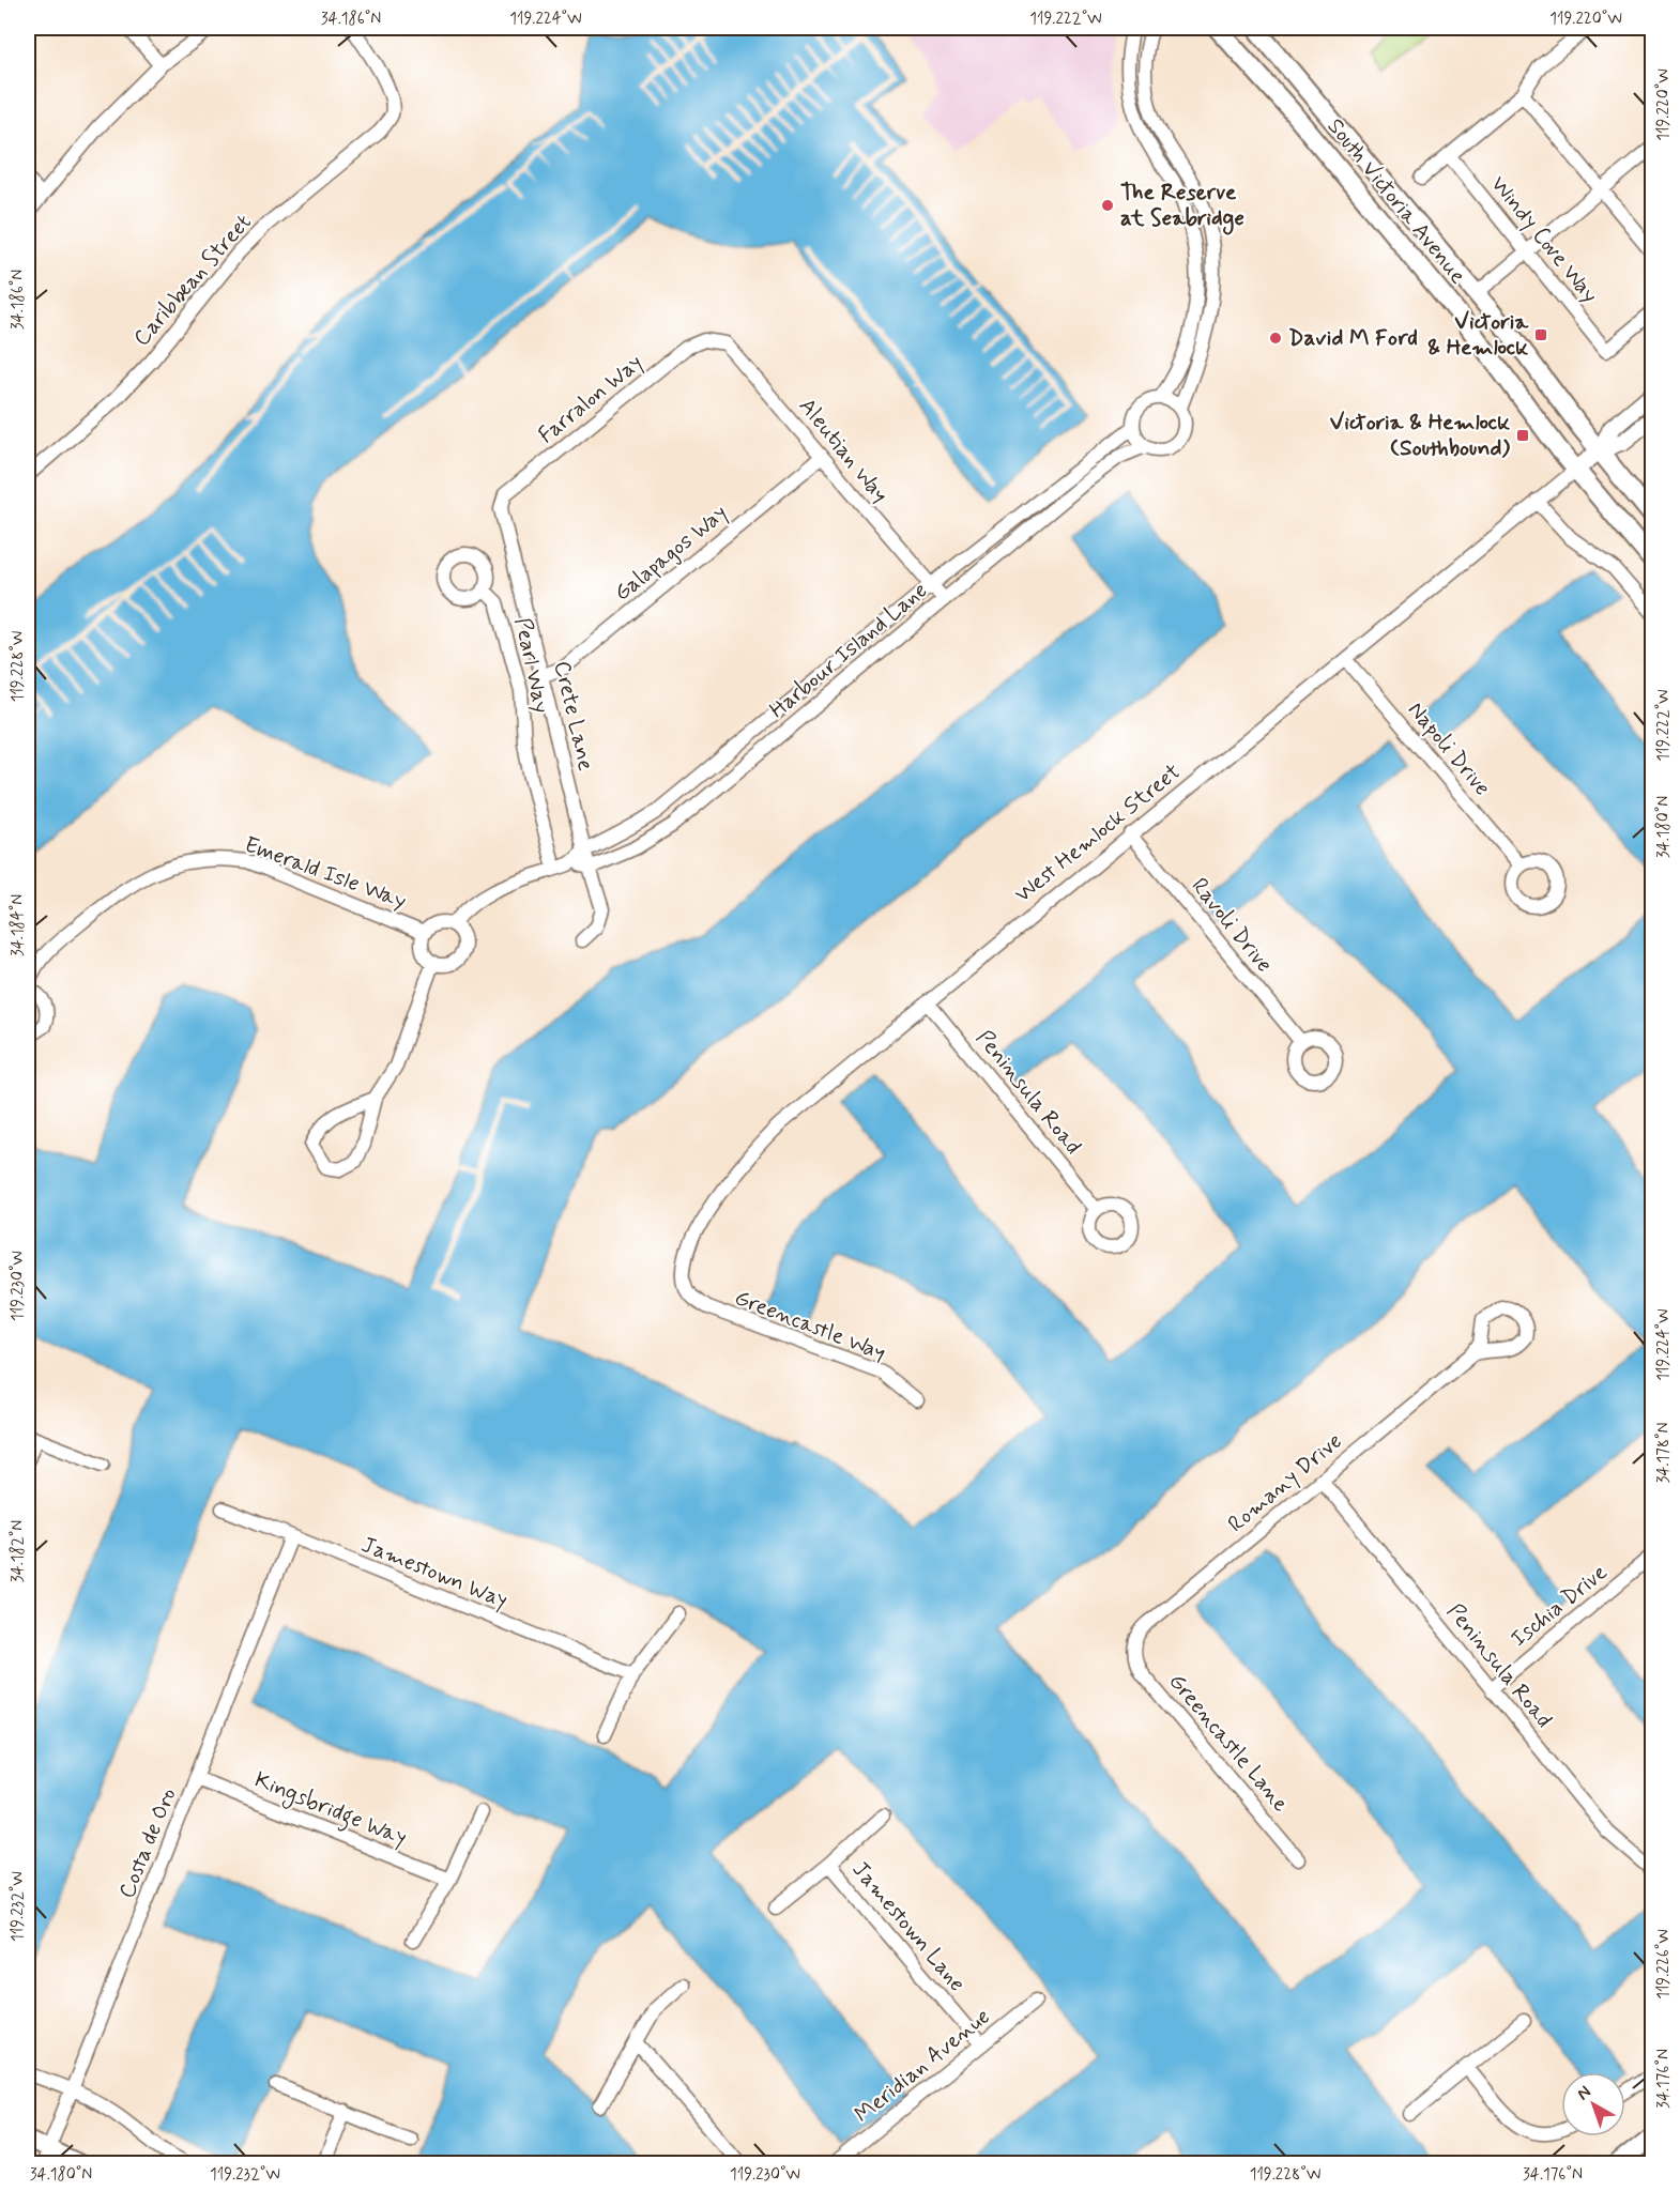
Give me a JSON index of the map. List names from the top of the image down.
{
  "streets": {
    "main road": ["South Victoria Avenue"],
    "street": [
      "Windy Cove Way",
      "Caribbean Street",
      "Farralon Way",
      "Aleutian Way",
      "Galapagos Way",
      "Harbour Island Lane",
      "Pearl Way",
      "Crete Lane",
      "Napoli Drive",
      "West Hemlock Street",
      "Emerald Isle Way",
      "Ravoli Drive",
      "Peninsula Road",
      "Greencastle Way",
      "Romany Drive",
      "Jamestown Way",
      "Ischia Drive",
      "Greencastle Lane",
      "Kingsbridge Way",
      "Costa de Oro",
      "Jamestown Lane",
      "Meridian Avenue"
    ]
  },
  "crossings": [
    ["South Victoria Avenue", "West Hemlock Street"],
    ["Farralon Way", "Aleutian Way"],
    ["Farralon Way", "Crete Lane"],
    ["Aleutian Way", "Galapagos Way"],
    ["Aleutian Way", "Harbour Island Lane"],
    ["Galapagos Way", "Crete Lane"],
    ["Harbour Island Lane", "Pearl Way"],
    ["Harbour Island Lane", "Crete Lane"],
    ["Harbour Island Lane", "Emerald Isle Way"],
    ["Napoli Drive", "West Hemlock Street"],
    ["West Hemlock Street", "Ravoli Drive"],
    ["West Hemlock Street", "Peninsula Road"],
    ["West Hemlock Street", "Greencastle Way"],
    ["Peninsula Road", "Romany Drive"],
    ["Peninsula Road", "Ischia Drive"],
    ["Romany Drive", "Greencastle Lane"],
    ["Jamestown Way", "Costa de Oro"],
    ["Kingsbridge Way", "Costa de Oro"],
    ["Jamestown Lane", "Meridian Avenue"]
  ],
  "places": {
    "other": ["The Reserve at Seabridge", "David M Ford"],
    "transit": ["Victoria & Hemlock", "Victoria & Hemlock (Southbound)"]
  },
  "north": "top left",
  "coordinates": [
    "34.186°N",
    "119.224°W",
    "119.222°W",
    "119.220°W",
    "119.228°W",
    "34.180°N",
    "34.184°N",
    "119.230°W",
    "34.178°N",
    "34.182°N",
    "119.232°W",
    "119.226°W",
    "34.176°N"
  ]
}
